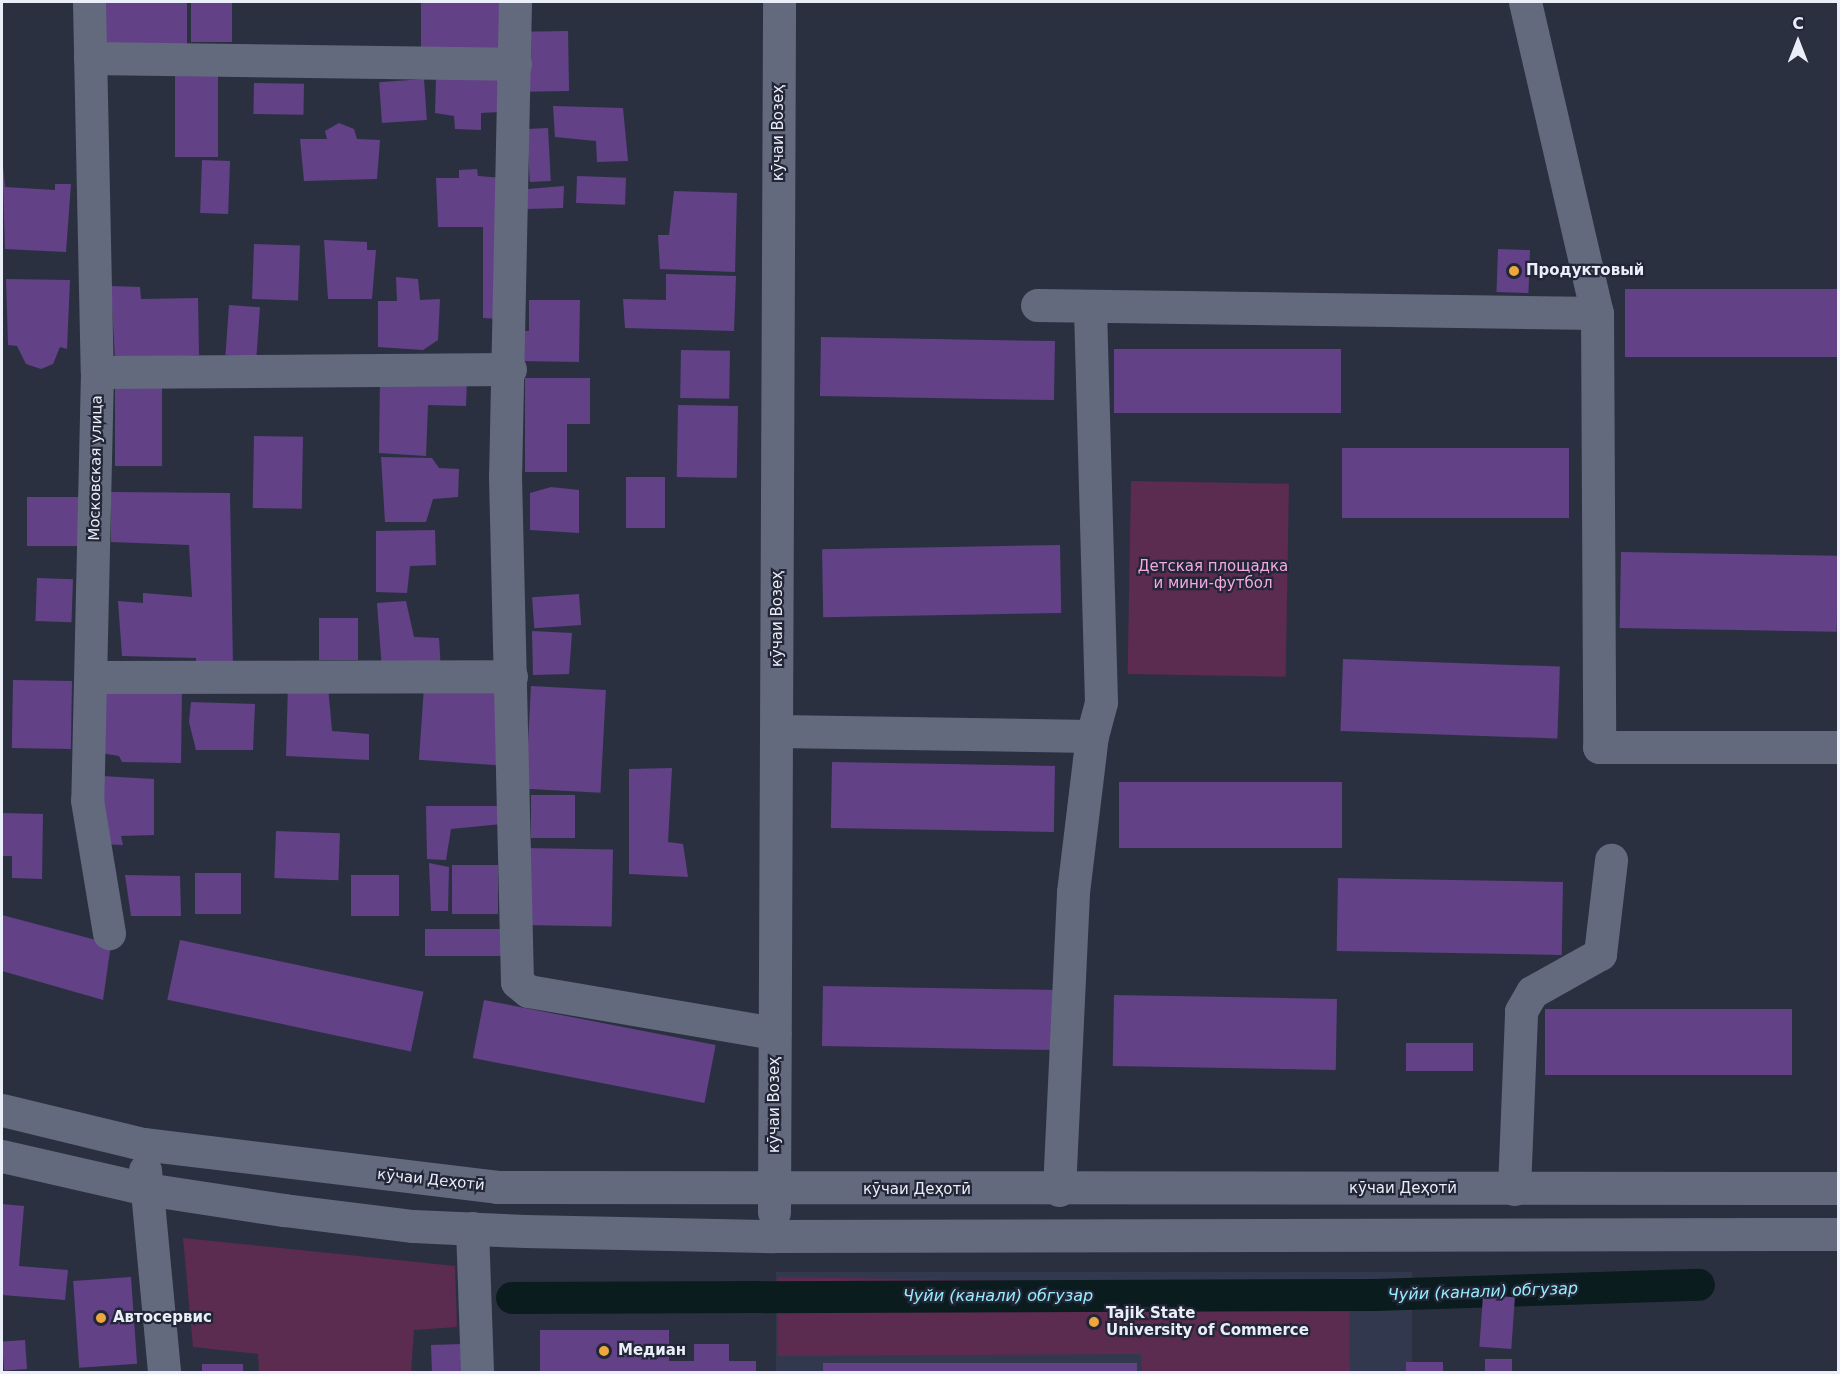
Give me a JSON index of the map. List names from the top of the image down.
{
  "streets": {
    "street": ["кӯчаи Возеҳ", "Московская улица", "кӯчаи Деҳотӣ"]
  },
  "crossings": [
    ["кӯчаи Возеҳ", "кӯчаи Деҳотӣ"]
  ],
  "water": ["Чуйи (канали) обгузар"],
  "parks": ["Детская площадка и мини-футбол"],
  "places": [
    "Продуктовый",
    "Автосервис",
    "Tajik State University of Commerce",
    "Медиан"
  ],
  "north": "top"
}
